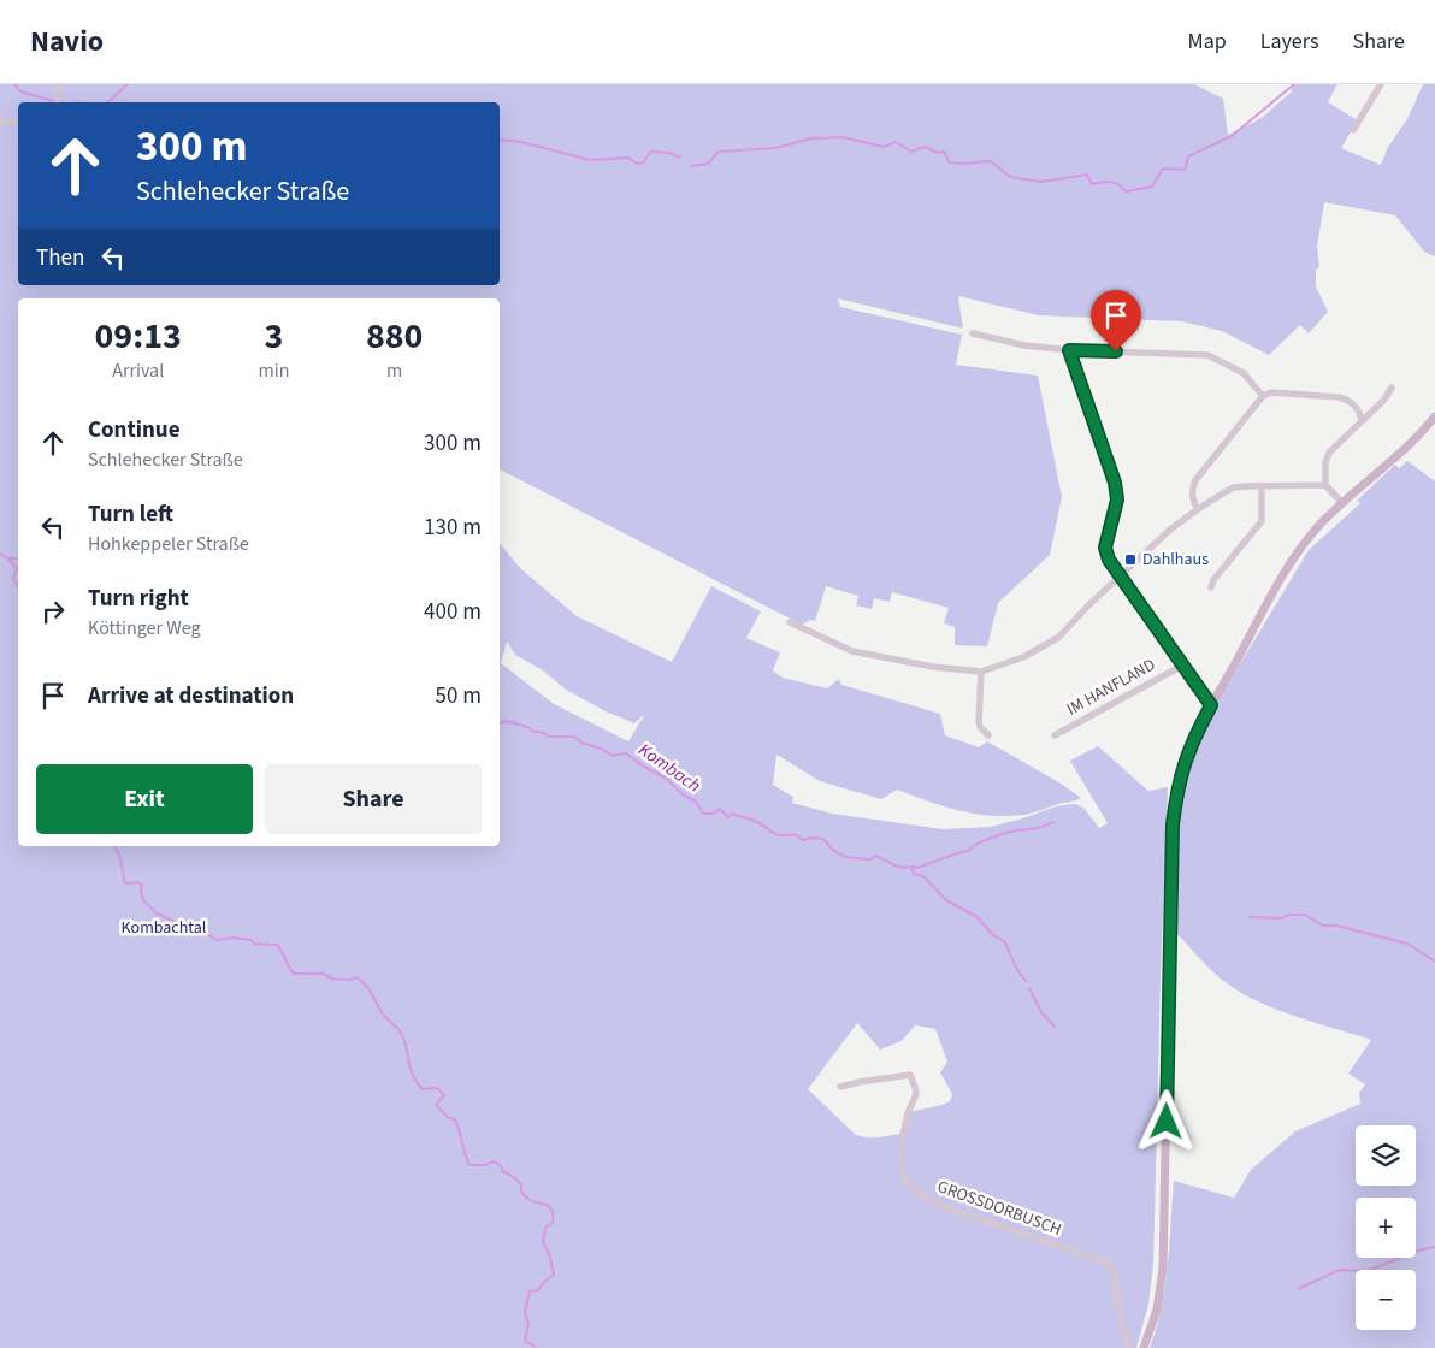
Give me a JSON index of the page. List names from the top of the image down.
{
  "streets": {
    "street": ["IM HANFLAND", "GROSSDORBUSCH"]
  },
  "water": ["Kombach"],
  "parks": ["Kombachtal"],
  "places": {
    "transit": ["Dahlhaus"]
  },
  "page": {
    "header": "Navio",
    "nav": ["Map", "Layers", "Share"],
    "turn": ["300 m", "Schlehecker Straße"],
    "then": "Then",
    "eta": [
      "09:13",
      "Arrival",
      "3",
      "min",
      "880",
      "m"
    ],
    "list": [
      {
        "name": "Continue",
        "note": "Schlehecker Straße",
        "value": "300 m"
      },
      {
        "name": "Turn left",
        "note": "Hohkeppeler Straße",
        "value": "130 m"
      },
      {
        "name": "Turn right",
        "note": "Köttinger Weg",
        "value": "400 m"
      },
      {
        "name": "Arrive at destination",
        "value": "50 m"
      }
    ],
    "buttons": ["Exit", "Share"],
    "map_buttons": ["+", "−"]
  }
}
